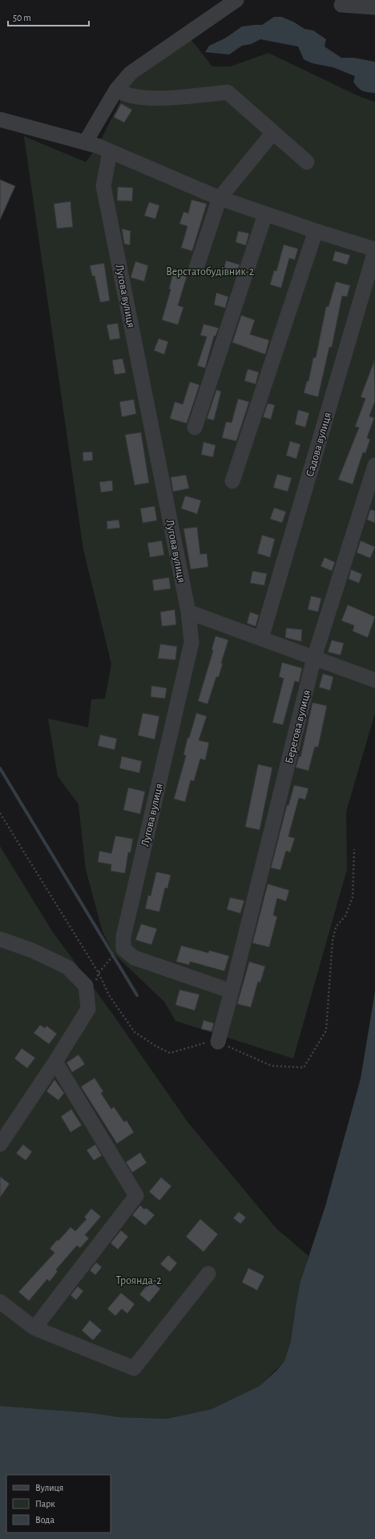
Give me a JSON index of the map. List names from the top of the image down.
{
  "streets": {
    "street": ["Лугова вулиця", "Садова вулиця", "Берегова вулиця"]
  },
  "parks": ["Верстатобудівник-2", "Троянда-2"],
  "legend": ["Вулиця", "Парк", "Вода"],
  "scale_bar": "50 m"
}
